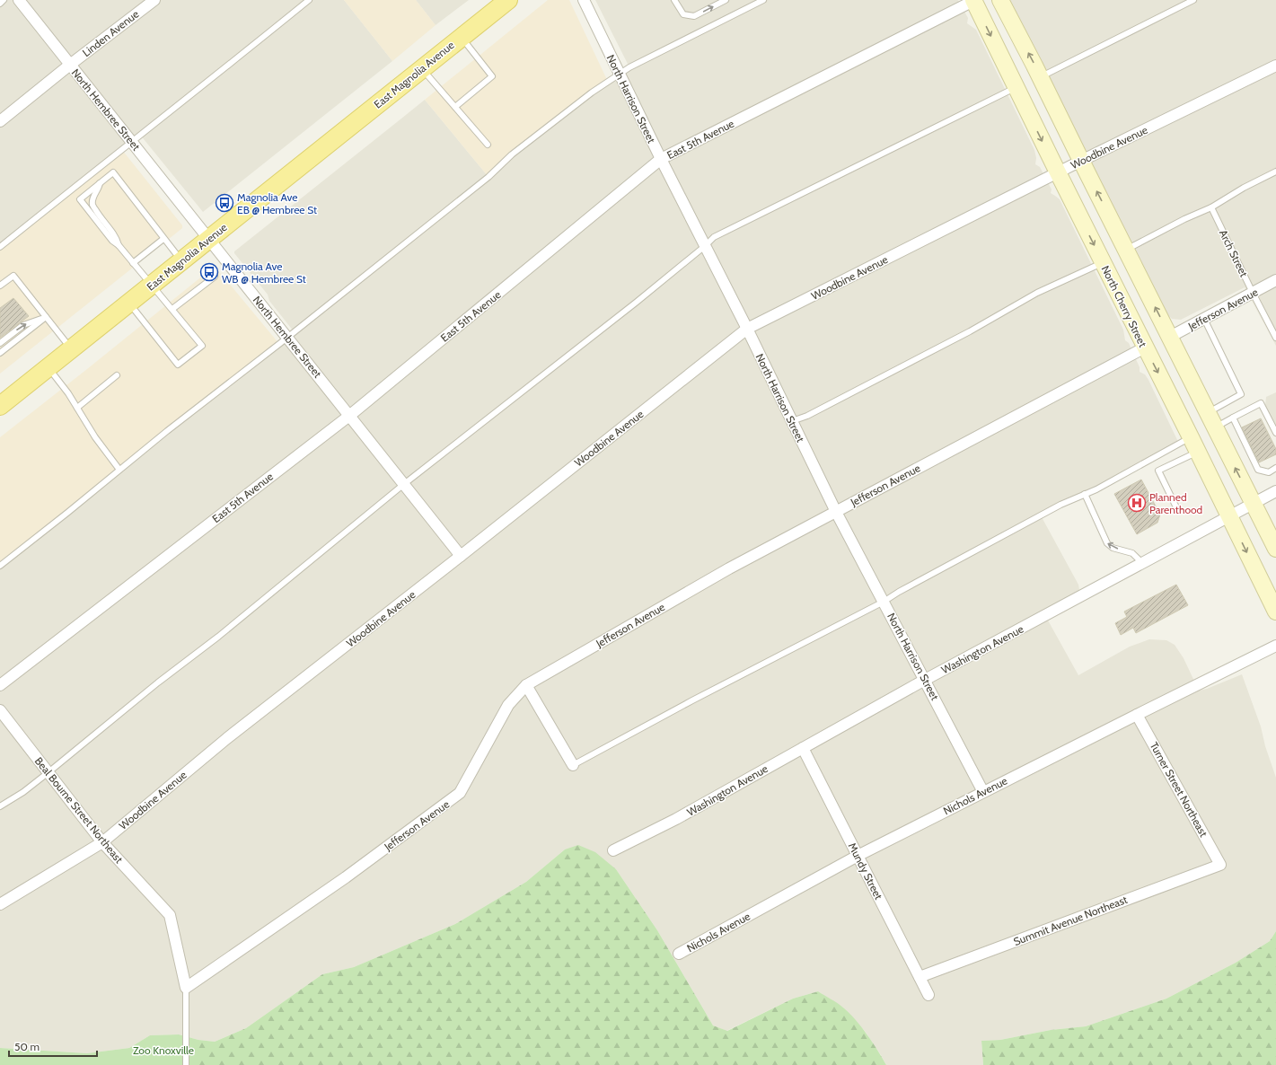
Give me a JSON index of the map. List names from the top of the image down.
{
  "streets": {
    "main road": ["East Magnolia Avenue", "North Cherry Street"],
    "street": [
      "Linden Avenue",
      "North Harrison Street",
      "North Hembree Street",
      "East 5th Avenue",
      "Woodbine Avenue",
      "Jefferson Avenue",
      "Washington Avenue",
      "Turner Street Northeast",
      "Nichols Avenue",
      "Beal Bourne Street Northeast",
      "Mundy Street",
      "Summit Avenue Northeast"
    ],
    "lane": ["Arch Street"]
  },
  "crossings": [
    ["Linden Avenue", "North Hembree Street"],
    ["East Magnolia Avenue", "North Hembree Street"],
    ["North Harrison Street", "East 5th Avenue"],
    ["North Harrison Street", "Woodbine Avenue"],
    ["North Harrison Street", "Jefferson Avenue"],
    ["North Harrison Street", "Washington Avenue"],
    ["North Harrison Street", "Nichols Avenue"],
    ["North Hembree Street", "East 5th Avenue"],
    ["North Hembree Street", "Woodbine Avenue"],
    ["East 5th Avenue", "North Cherry Street"],
    ["Woodbine Avenue", "North Cherry Street"],
    ["Woodbine Avenue", "Beal Bourne Street Northeast"],
    ["Arch Street", "Jefferson Avenue"],
    ["North Cherry Street", "Jefferson Avenue"],
    ["North Cherry Street", "Washington Avenue"],
    ["Jefferson Avenue", "Beal Bourne Street Northeast"],
    ["Washington Avenue", "Mundy Street"],
    ["Turner Street Northeast", "Nichols Avenue"],
    ["Turner Street Northeast", "Summit Avenue Northeast"],
    ["Nichols Avenue", "Mundy Street"],
    ["Mundy Street", "Summit Avenue Northeast"]
  ],
  "parks": ["Zoo Knoxville"],
  "places": {
    "bus stop": ["Magnolia Ave EB @ Hembree St", "Magnolia Ave WB @ Hembree St"],
    "hospital": ["Planned Parenthood"]
  },
  "scale_bar": "50 m"
}
